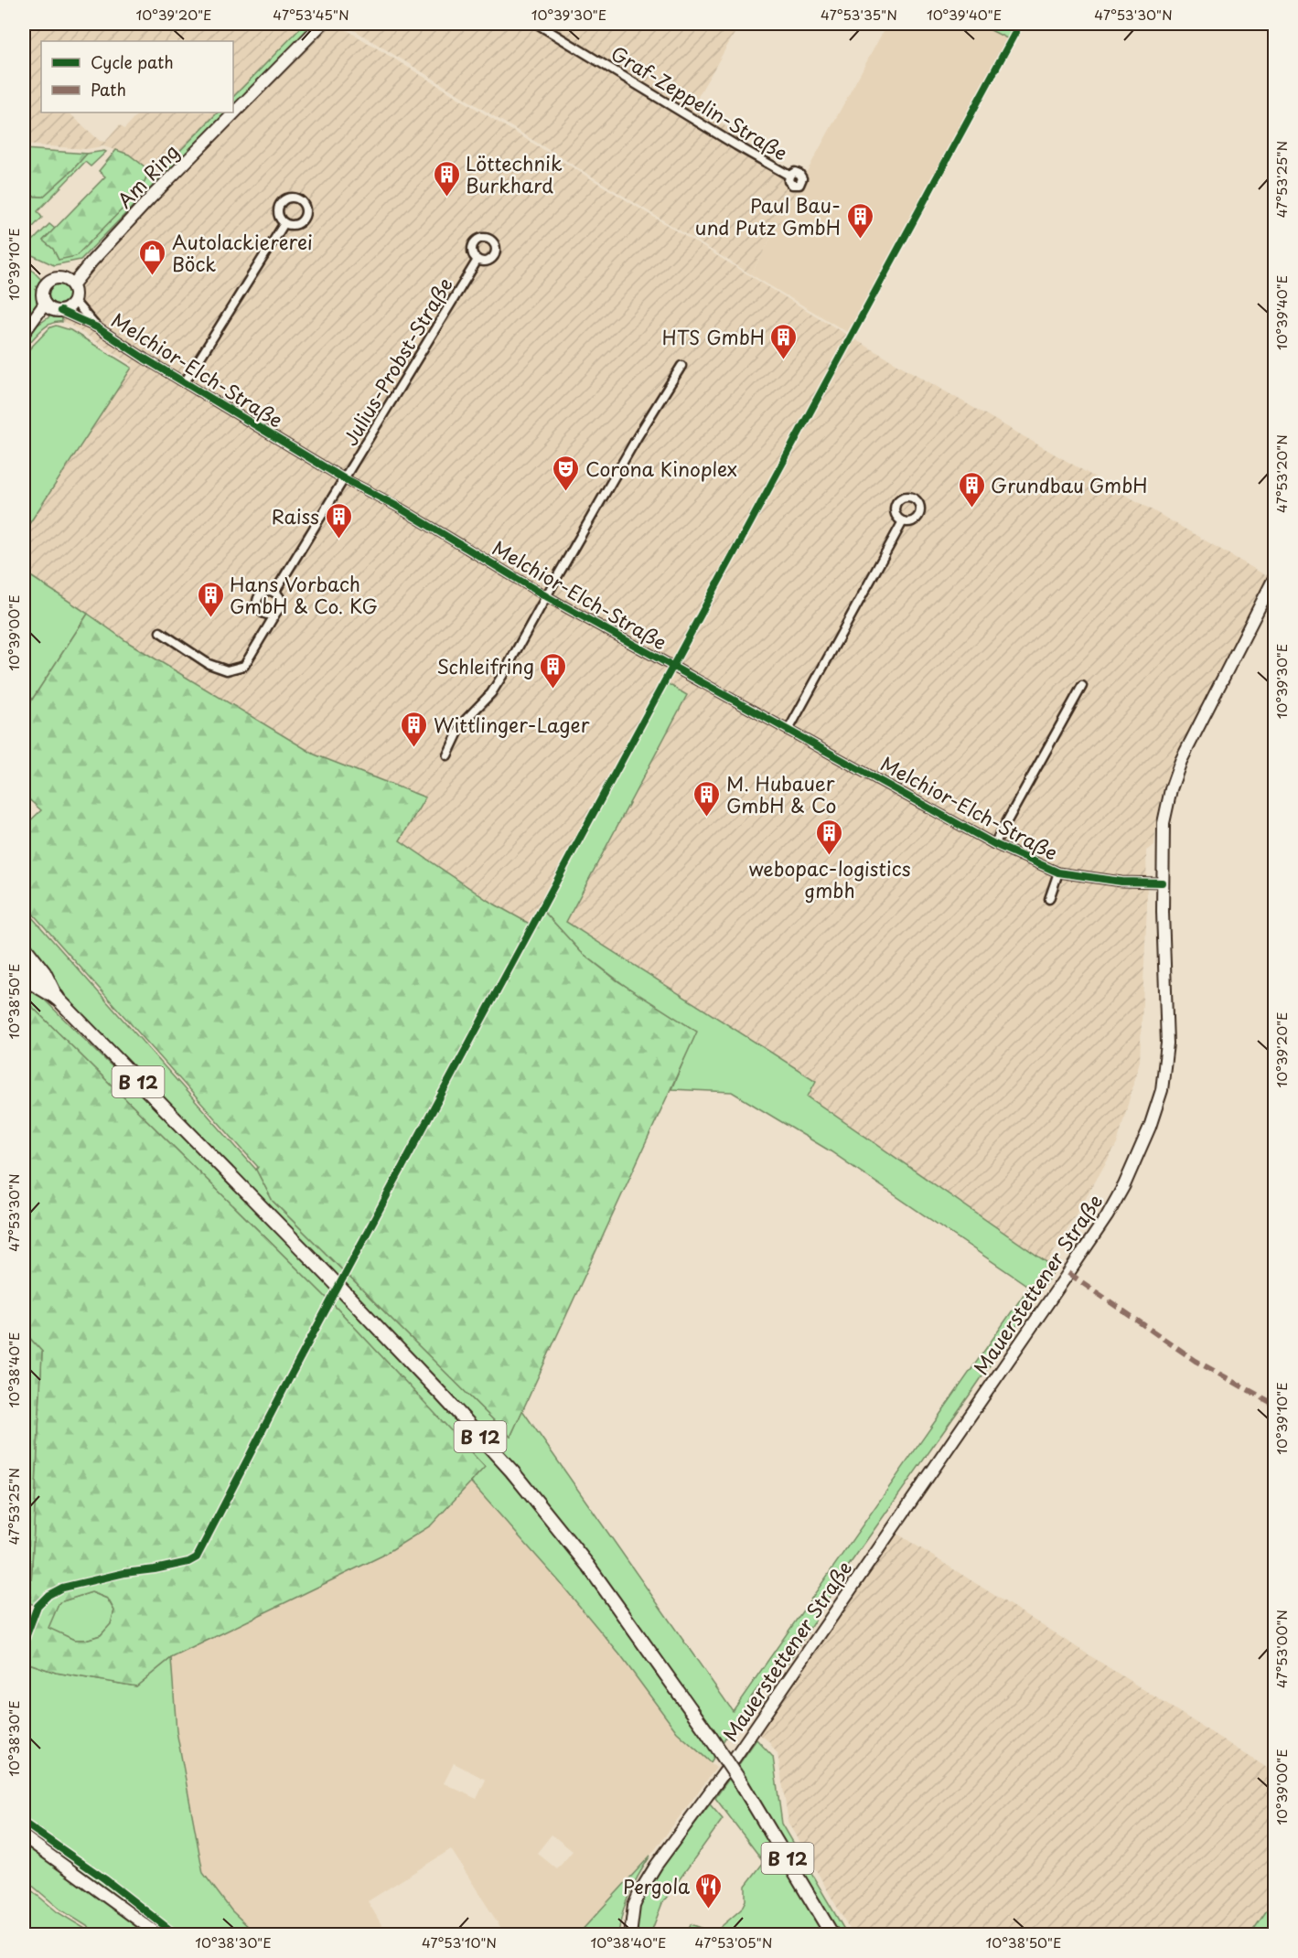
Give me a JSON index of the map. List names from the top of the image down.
{
  "streets": {
    "highway": ["B 12"],
    "main road": ["Am Ring", "Mauerstettener Straße"],
    "street": ["Graf-Zeppelin-Straße", "Julius-Probst-Straße", "Melchior-Elch-Straße"]
  },
  "crossings": [
    ["Am Ring", "Melchior-Elch-Straße"],
    ["Julius-Probst-Straße", "Melchior-Elch-Straße"],
    ["Melchior-Elch-Straße", "Mauerstettener Straße"]
  ],
  "places": {
    "building": [
      "Löttechnik Burkhard",
      "Paul Bau- und Putz GmbH",
      "HTS GmbH",
      "Grundbau GmbH",
      "Raiss",
      "Hans Vorbach GmbH & Co. KG",
      "Schleifring",
      "Wittlinger-Lager",
      "M. Hubauer GmbH & Co",
      "webopac-logistics gmbh"
    ],
    "shop": ["Autolackiererei Böck"],
    "theatre": ["Corona Kinoplex"],
    "restaurant": ["Pergola"]
  },
  "legend": ["Cycle path", "Path"],
  "coordinates": [
    "10°39'20\"E",
    "47°53'45\"N",
    "10°39'30\"E",
    "47°53'35\"N",
    "10°39'40\"E",
    "47°53'30\"N",
    "47°53'25\"N",
    "10°39'10\"E",
    "47°53'20\"N",
    "10°39'00\"E",
    "10°38'50\"E",
    "10°38'40\"E",
    "47°53'00\"N",
    "10°38'30\"E",
    "47°53'10\"N",
    "47°53'05\"N"
  ]
}
